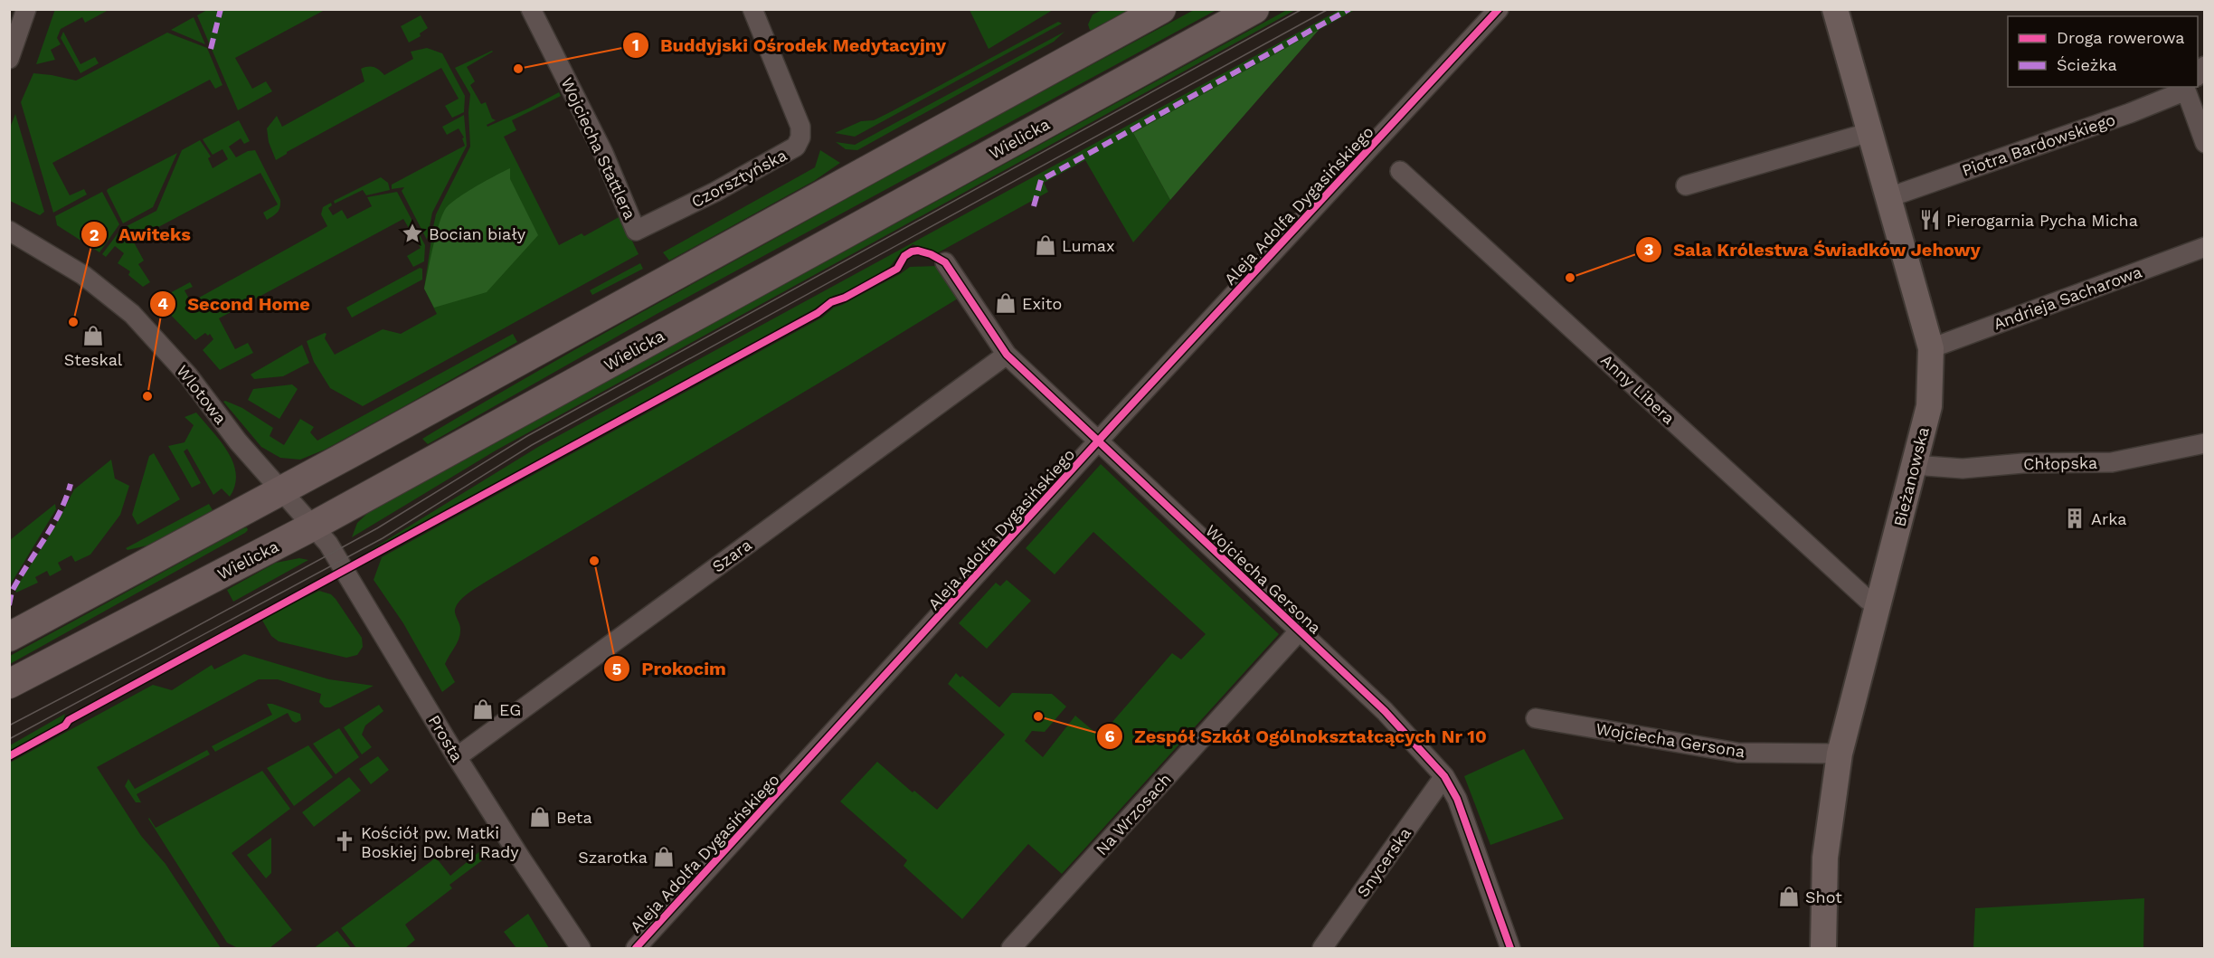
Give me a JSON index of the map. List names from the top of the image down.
{
  "streets": {
    "main road": ["Wielicka"],
    "street": [
      "Piotra Bardowskiego",
      "Wojciecha Stattlera",
      "Czorsztyńska",
      "Aleja Adolfa Dygasińskiego",
      "Andrieja Sacharowa",
      "Anny Libera",
      "Wlotowa",
      "Chłopska",
      "Bieżanowska",
      "Szara",
      "Wojciecha Gersona",
      "Prosta",
      "Na Wrzosach",
      "Snycerska"
    ]
  },
  "crossings": [
    ["Wielicka", "Wlotowa"],
    ["Wielicka", "Prosta"],
    ["Piotra Bardowskiego", "Bieżanowska"],
    ["Wojciecha Stattlera", "Czorsztyńska"],
    ["Aleja Adolfa Dygasińskiego", "Wojciecha Gersona"],
    ["Andrieja Sacharowa", "Bieżanowska"],
    ["Anny Libera", "Bieżanowska"],
    ["Wlotowa", "Prosta"],
    ["Chłopska", "Bieżanowska"],
    ["Bieżanowska", "Wojciecha Gersona"],
    ["Szara", "Wojciecha Gersona"],
    ["Szara", "Prosta"],
    ["Wojciecha Gersona", "Na Wrzosach"],
    ["Wojciecha Gersona", "Snycerska"]
  ],
  "places": {
    "other": [
      "Buddyjski Ośrodek Medytacyjny",
      "Sala Królestwa Świadków Jehowy",
      "Awiteks",
      "Second Home",
      "Prokocim",
      "Zespół Szkół Ogólnokształcących Nr 10"
    ],
    "restaurant": ["Pierogarnia Pycha Micha"],
    "place": ["Bocian biały"],
    "shop": [
      "Lumax",
      "Exito",
      "Steskal",
      "EG",
      "Beta",
      "Szarotka",
      "Shot"
    ],
    "building": ["Arka"],
    "church": ["Kościół pw. Matki Boskiej Dobrej Rady"]
  },
  "legend": ["Droga rowerowa", "Ścieżka"]
}
